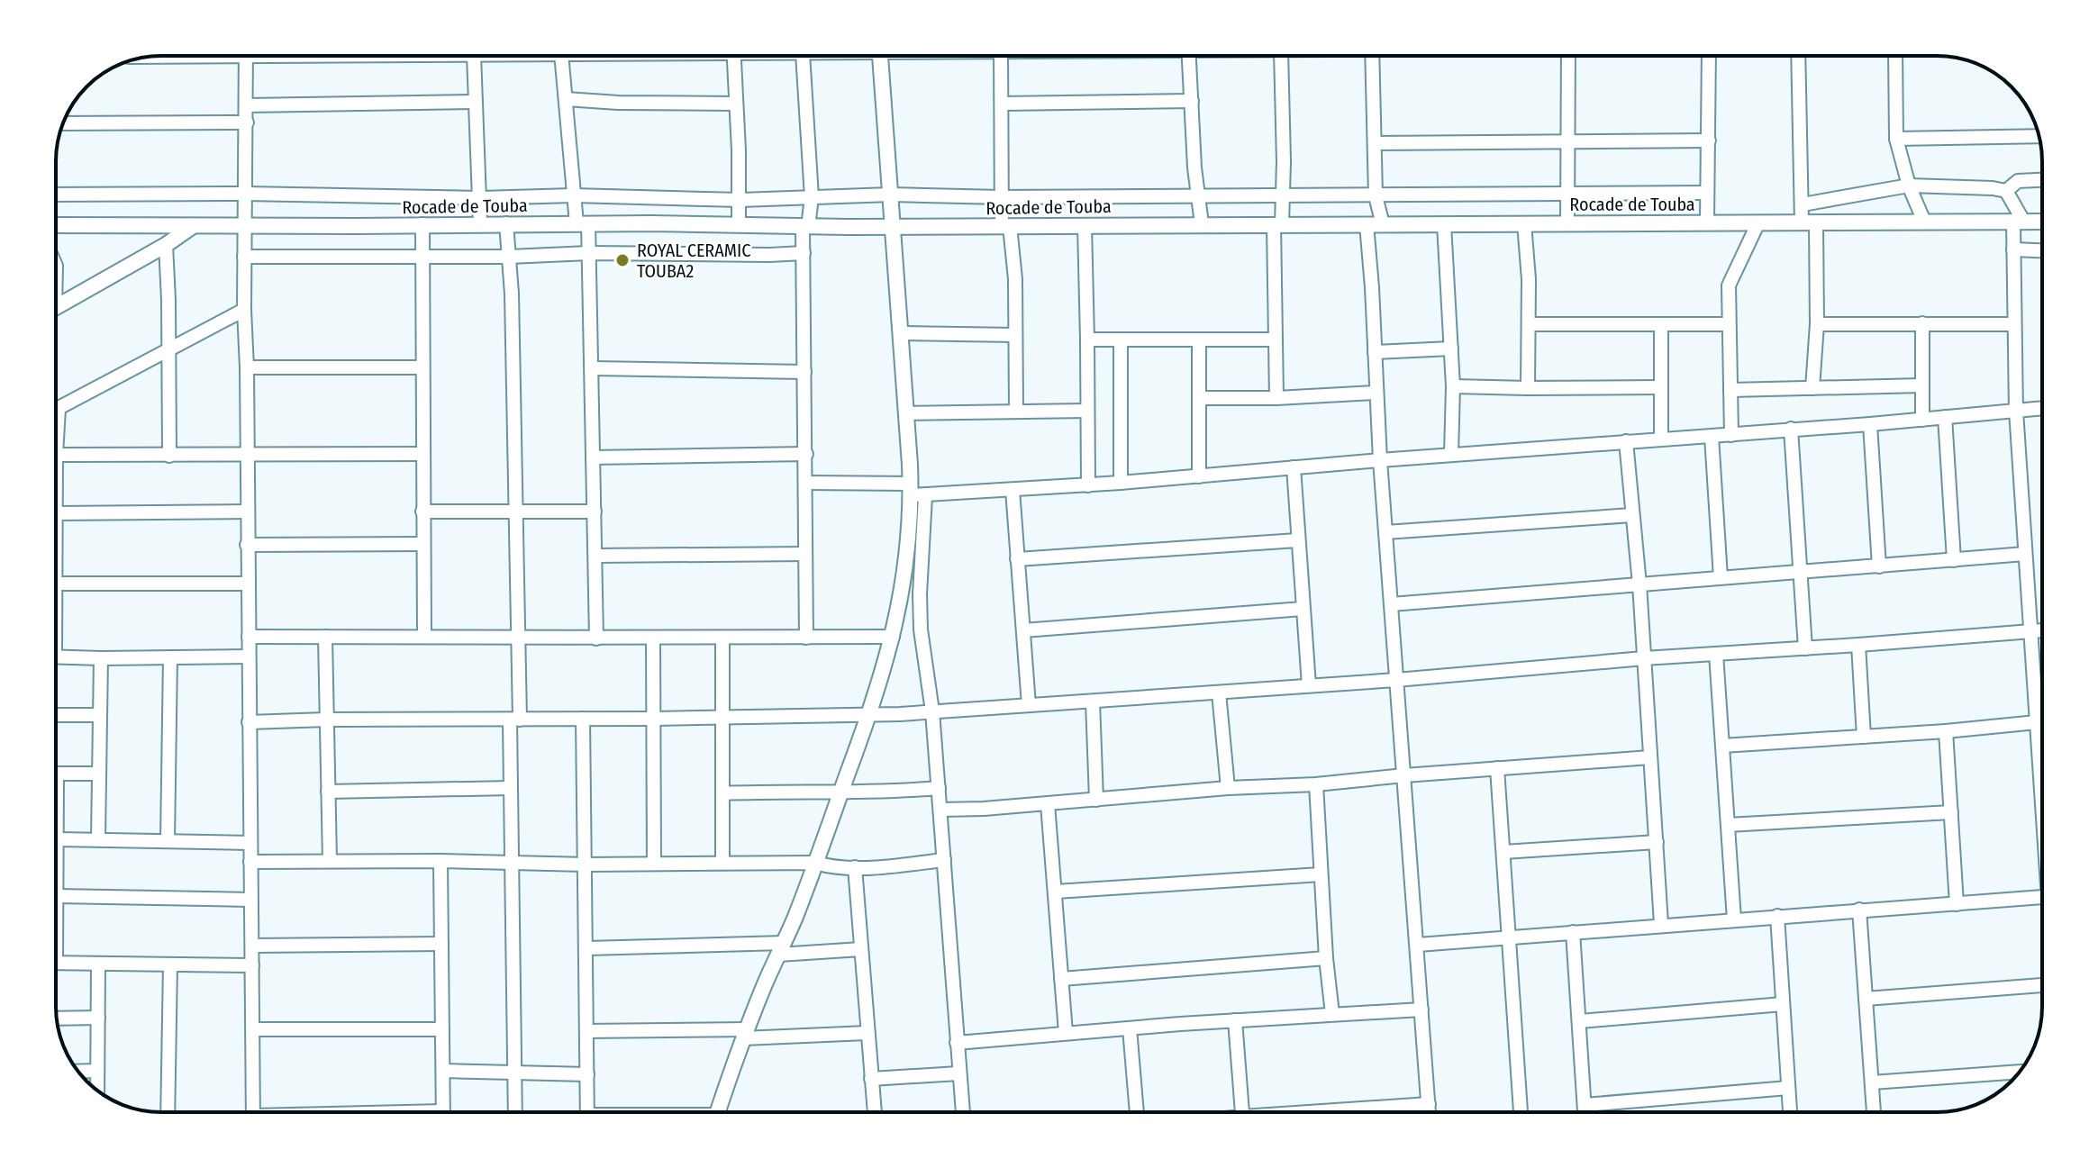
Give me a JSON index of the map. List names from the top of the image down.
{
  "streets": {
    "main road": ["Rocade de Touba"]
  },
  "places": ["ROYAL CERAMIC TOUBA2"]
}
